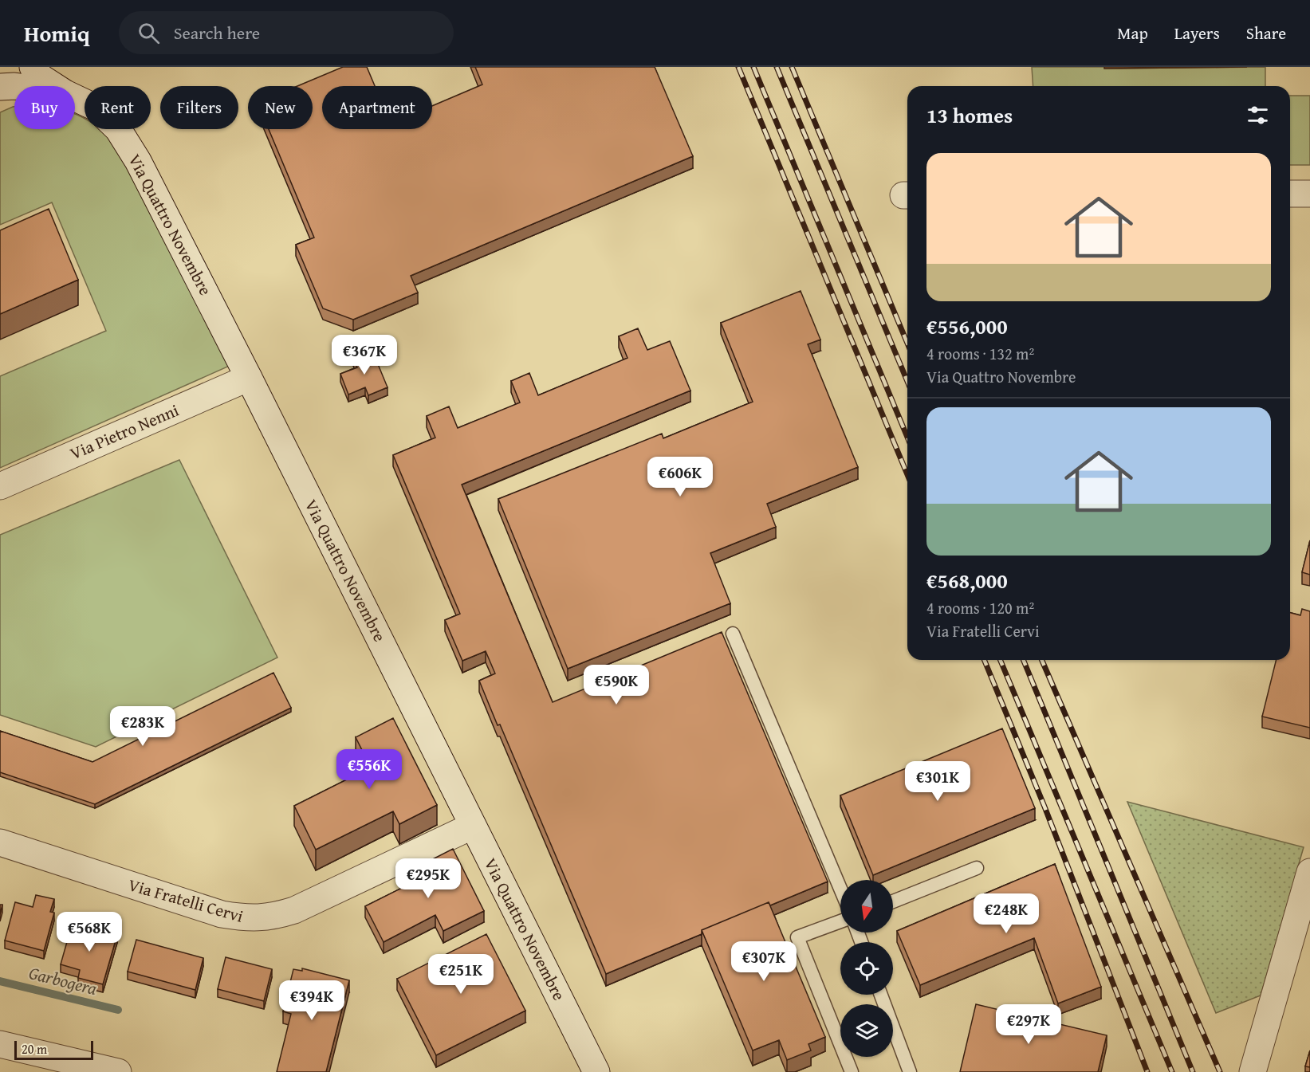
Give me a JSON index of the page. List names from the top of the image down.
{
  "streets": {
    "street": ["Via Quattro Novembre", "Via Pietro Nenni", "Via Fratelli Cervi"]
  },
  "crossings": [
    ["Via Quattro Novembre", "Via Pietro Nenni"],
    ["Via Quattro Novembre", "Via Fratelli Cervi"]
  ],
  "water": ["Garbogera"],
  "scale_bar": "20 m",
  "north": "bottom",
  "page": {
    "header": "Homiq",
    "search": "Search here",
    "nav": ["Map", "Layers", "Share"],
    "chip": [
      "Buy",
      "Rent",
      "Filters",
      "New",
      "Apartment"
    ],
    "heading": "13 homes",
    "list": [
      {
        "name": "€556,000",
        "note": "4 rooms · 132 m² · Via Quattro Novembre"
      },
      {
        "name": "€568,000",
        "note": "4 rooms · 120 m² · Via Fratelli Cervi"
      }
    ],
    "price": [
      "€367K",
      "€606K",
      "€590K",
      "€283K",
      "€556K",
      "€301K",
      "€295K",
      "€248K",
      "€568K",
      "€307K",
      "€251K",
      "€394K",
      "€297K"
    ],
    "scale": "20 m"
  }
}
